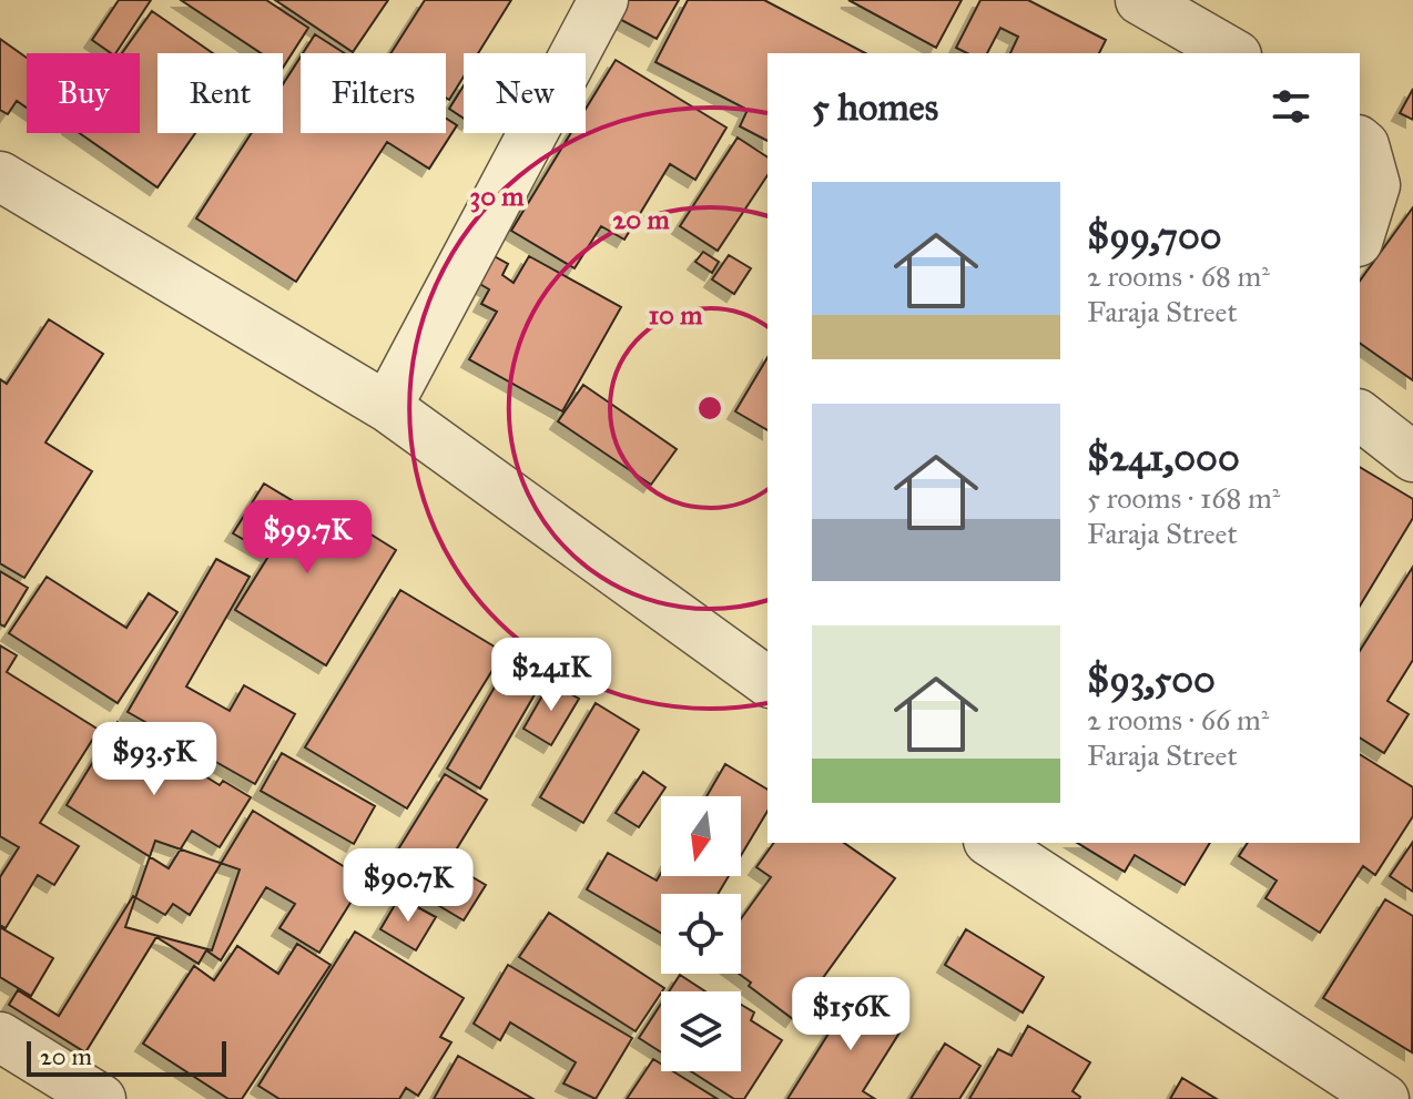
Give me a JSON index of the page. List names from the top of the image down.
{
  "scale_bar": "20 m",
  "north": "bottom",
  "page": {
    "chip": [
      "Buy",
      "Rent",
      "Filters",
      "New"
    ],
    "heading": "5 homes",
    "list": [
      {
        "name": "$99,700",
        "note": "2 rooms · 68 m² · Faraja Street"
      },
      {
        "name": "$241,000",
        "note": "5 rooms · 168 m² · Faraja Street"
      },
      {
        "name": "$93,500",
        "note": "2 rooms · 66 m² · Faraja Street"
      }
    ],
    "price": [
      "$99.7K",
      "$241K",
      "$93.5K",
      "$90.7K",
      "$156K"
    ],
    "scale": "20 m"
  },
  "rings": ["30 m", "20 m", "10 m"]
}
